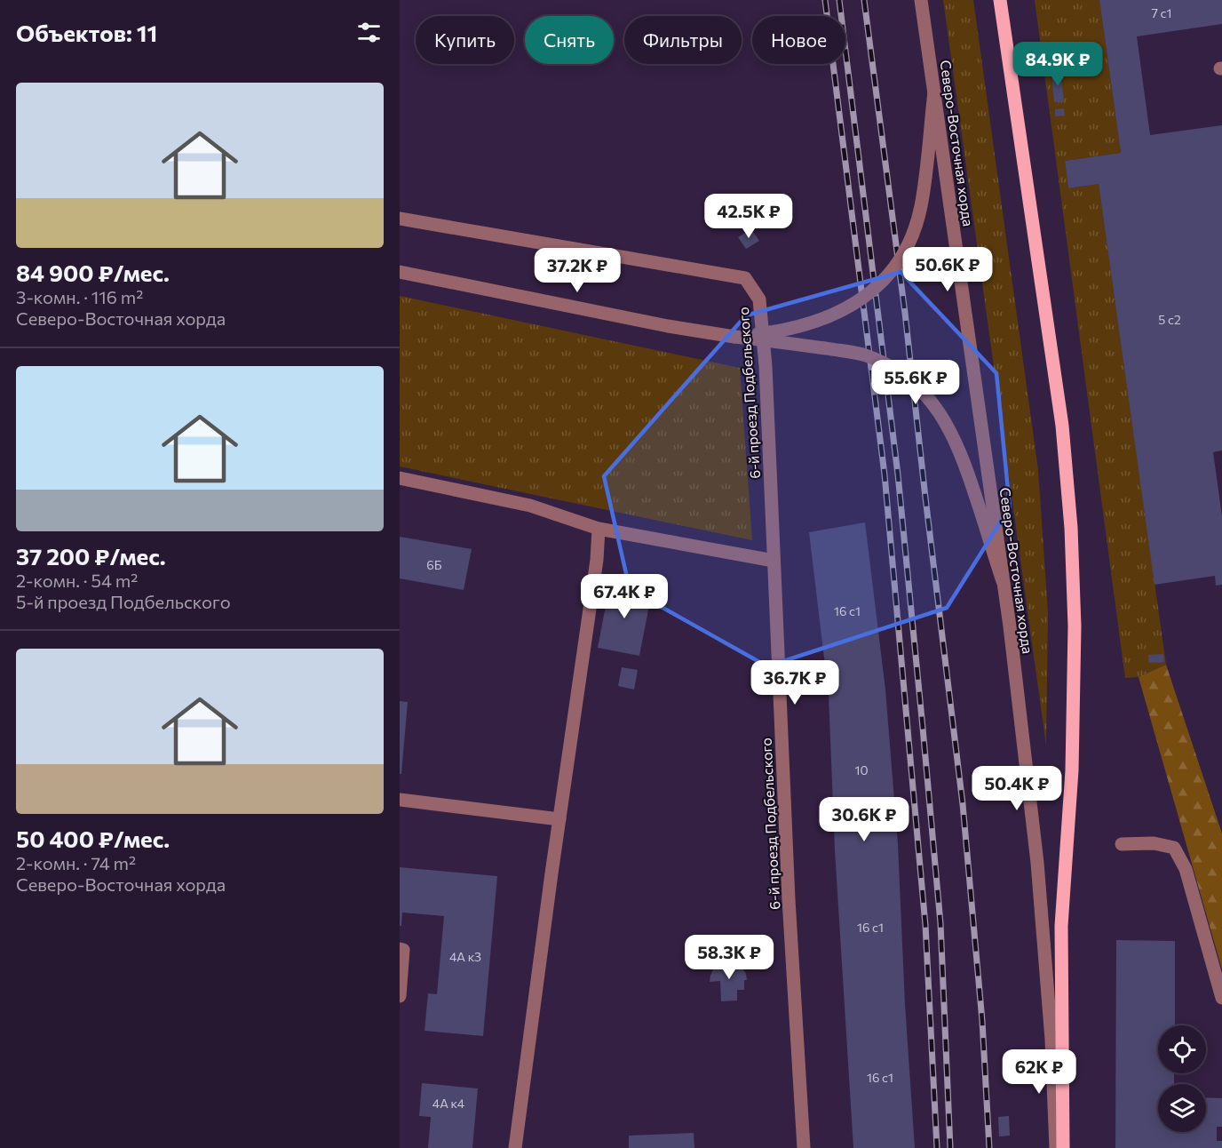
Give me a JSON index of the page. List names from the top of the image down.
{
  "streets": {
    "street": ["Северо-Восточная хорда", "6-й проезд Подбельского"]
  },
  "house_numbers": [
    "7 с1",
    "5 с2",
    "6Б",
    "16 с1",
    "10",
    "16 с1",
    "4А к3",
    "16 с1",
    "4А к4"
  ],
  "page": {
    "heading": "Объектов: 11",
    "chip": [
      "Купить",
      "Снять",
      "Фильтры",
      "Новое"
    ],
    "price": [
      "84.9K ₽",
      "42.5K ₽",
      "50.6K ₽",
      "37.2K ₽",
      "55.6K ₽",
      "67.4K ₽",
      "36.7K ₽",
      "50.4K ₽",
      "30.6K ₽",
      "58.3K ₽",
      "62K ₽"
    ],
    "list": [
      {
        "name": "84 900 ₽/мес.",
        "note": "3-комн. · 116 m² · Северо-Восточная хорда"
      },
      {
        "name": "37 200 ₽/мес.",
        "note": "2-комн. · 54 m² · 5-й проезд Подбельского"
      },
      {
        "name": "50 400 ₽/мес.",
        "note": "2-комн. · 74 m² · Северо-Восточная хорда"
      }
    ]
  }
}
